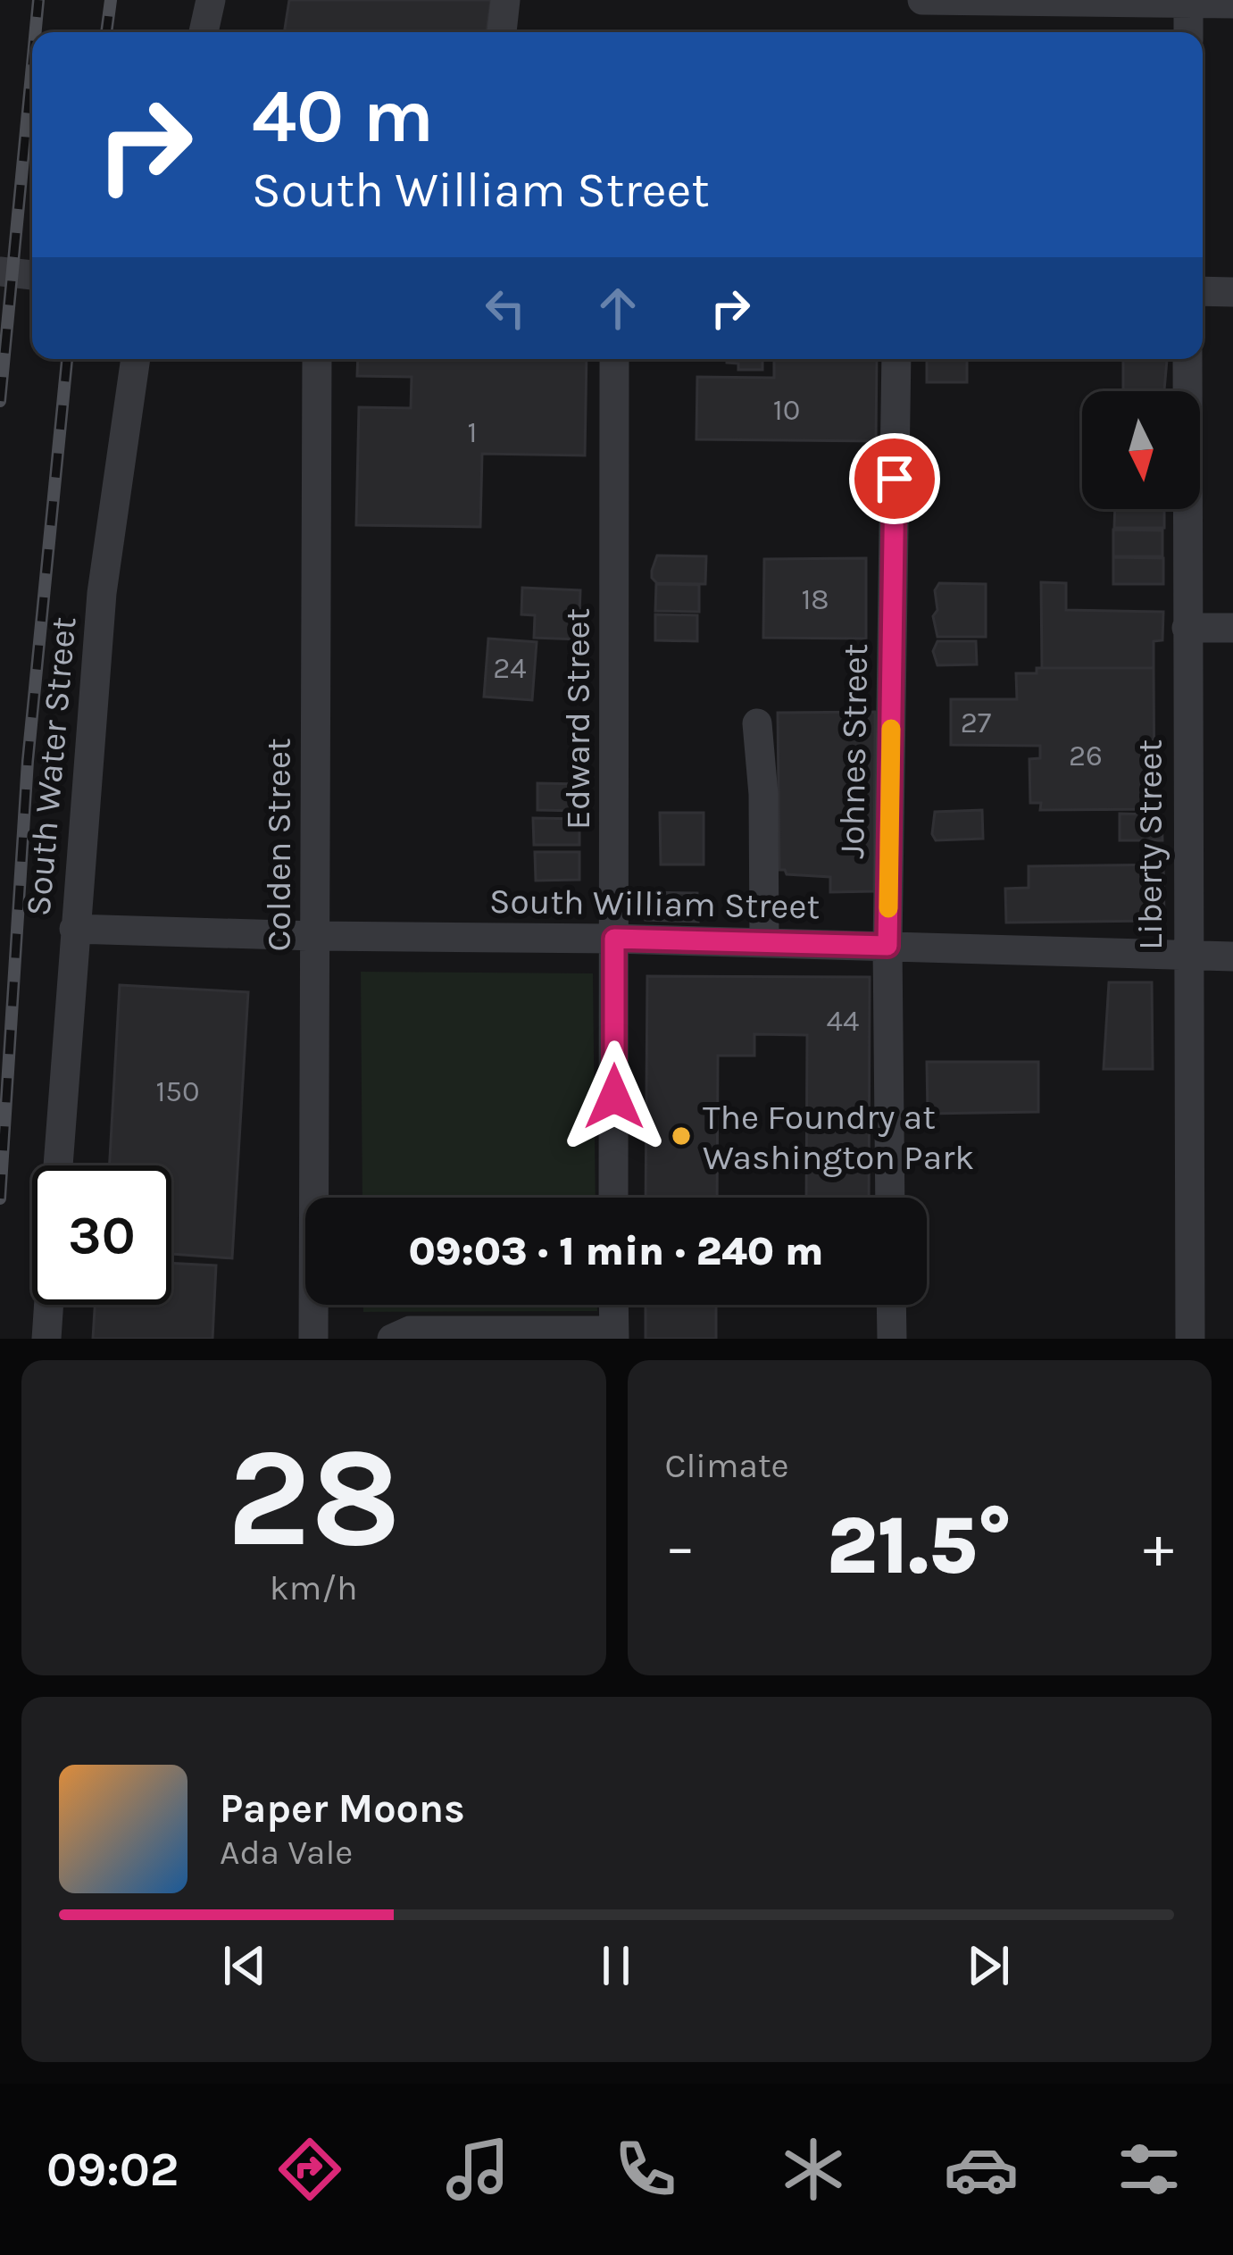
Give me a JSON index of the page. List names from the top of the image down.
{
  "streets": {
    "street": [
      "Edward Street",
      "Johnes Street",
      "South Water Street",
      "Colden Street",
      "Liberty Street",
      "South William Street"
    ]
  },
  "crossings": [
    ["Edward Street", "South William Street"],
    ["Johnes Street", "South William Street"],
    ["South Water Street", "South William Street"],
    ["Colden Street", "South William Street"],
    ["Liberty Street", "South William Street"]
  ],
  "places": ["The Foundry at Washington Park"],
  "house_numbers": [
    "10",
    "1",
    "18",
    "24",
    "27",
    "26",
    "44",
    "150"
  ],
  "north": "bottom",
  "page": {
    "turn": ["40 m", "South William Street"],
    "limit": "30",
    "trip": "09:03 · 1 min · 240 m",
    "tile": [
      ["28", "km/h"],
      "Climate"
    ],
    "heat": ["−", "21.5°", "+"],
    "song": ["Paper Moons", "Ada Vale"],
    "tabs": "09:02"
  }
}
